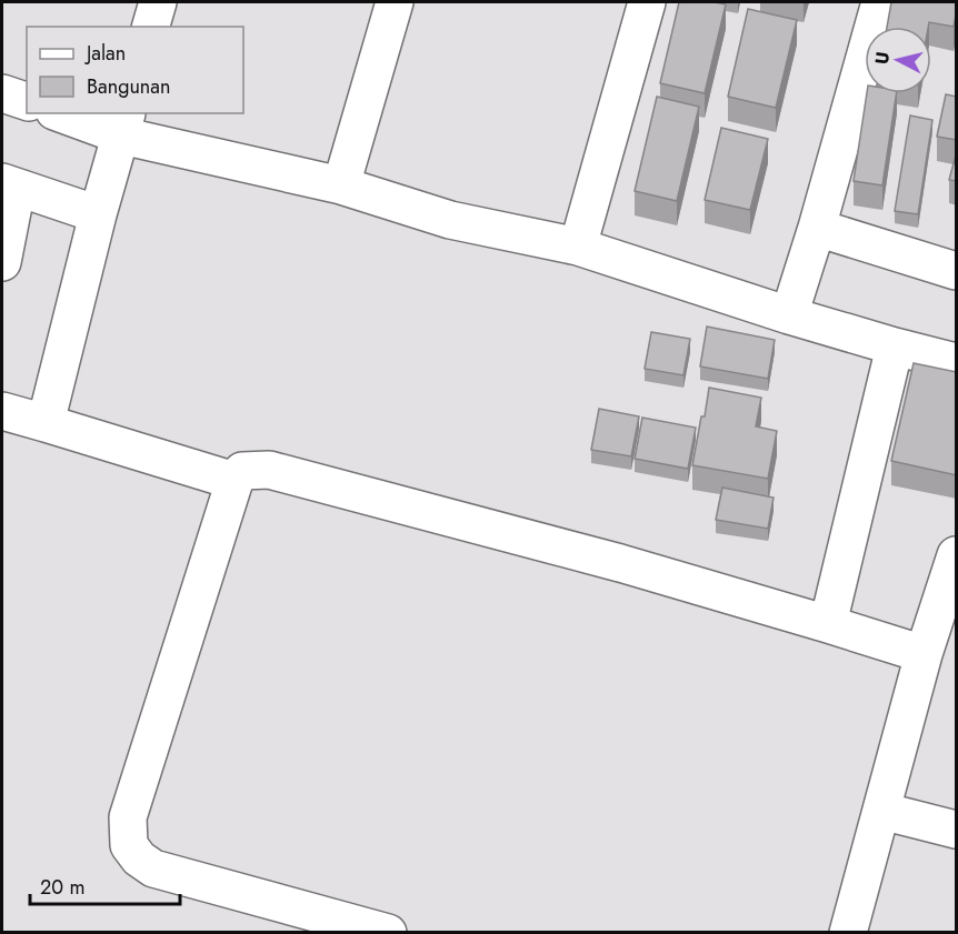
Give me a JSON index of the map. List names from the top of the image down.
{
  "legend": ["Jalan", "Bangunan"],
  "scale_bar": "20 m",
  "north": "left"
}
